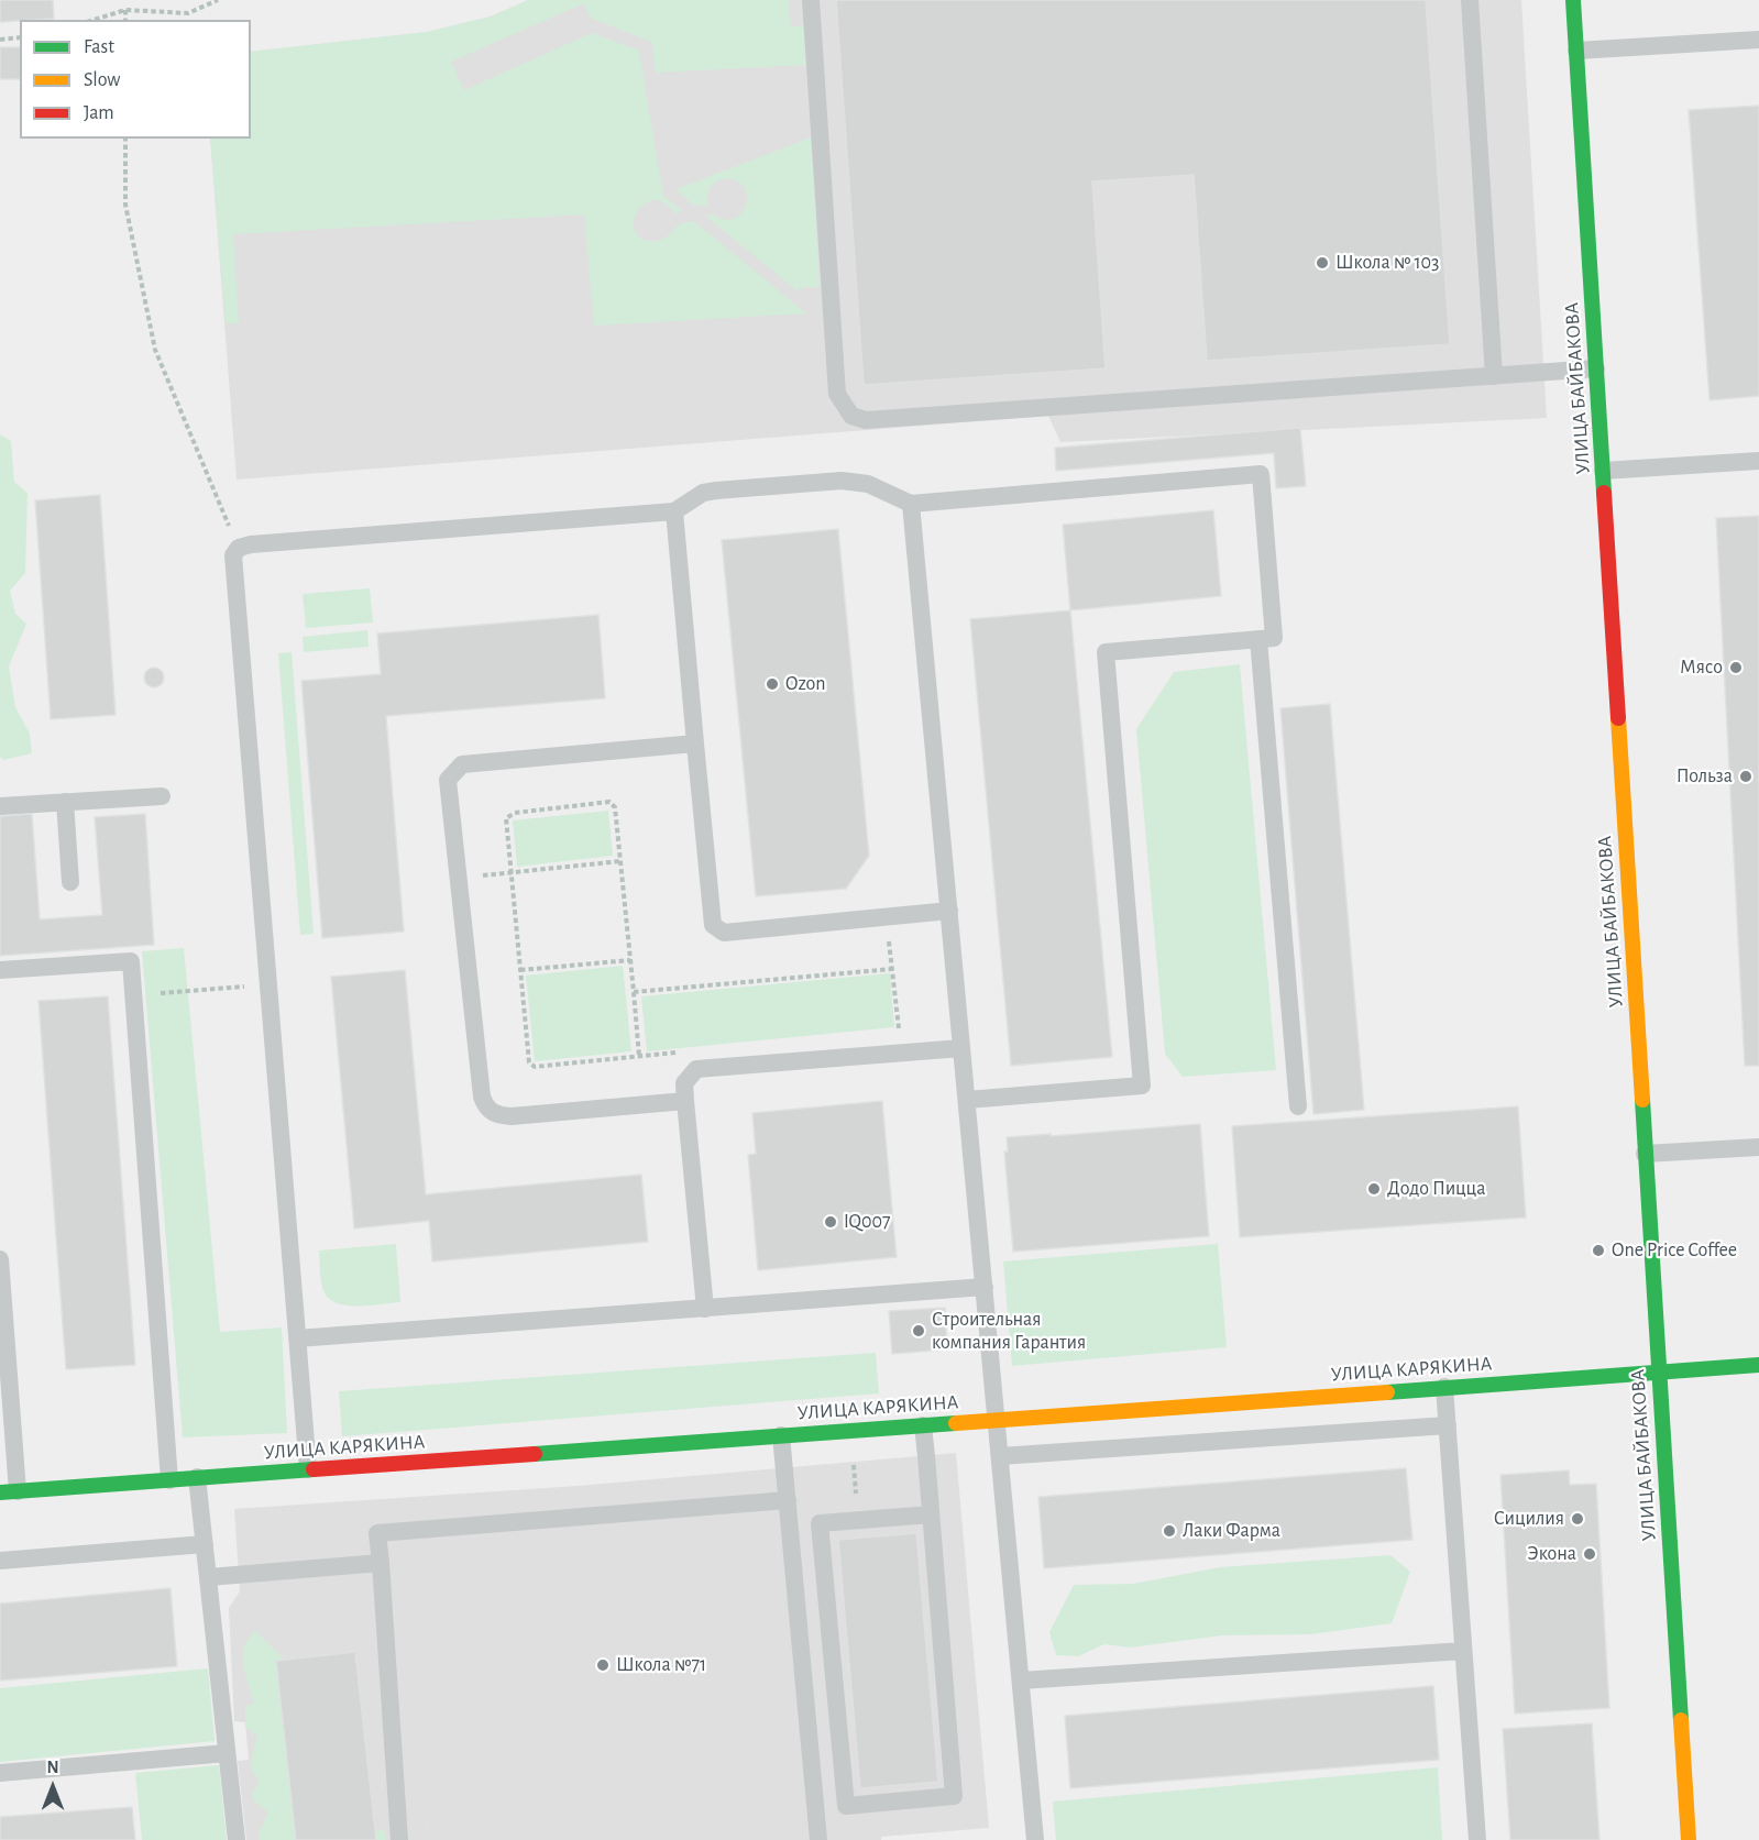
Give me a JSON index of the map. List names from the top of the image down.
{
  "streets": {
    "street": ["УЛИЦА БАЙБАКОВА", "УЛИЦА КАРЯКИНА"]
  },
  "crossings": [
    ["УЛИЦА БАЙБАКОВА", "УЛИЦА КАРЯКИНА"]
  ],
  "places": [
    "Школа № 103",
    "Мясо",
    "Ozon",
    "Польза",
    "Додо Пицца",
    "IQ007",
    "One Price Coffee",
    "Строительная компания Гарантия",
    "Сицилия",
    "Лаки Фарма",
    "Экона",
    "Школа №71"
  ],
  "legend": ["Fast", "Slow", "Jam"],
  "north": "top"
}
